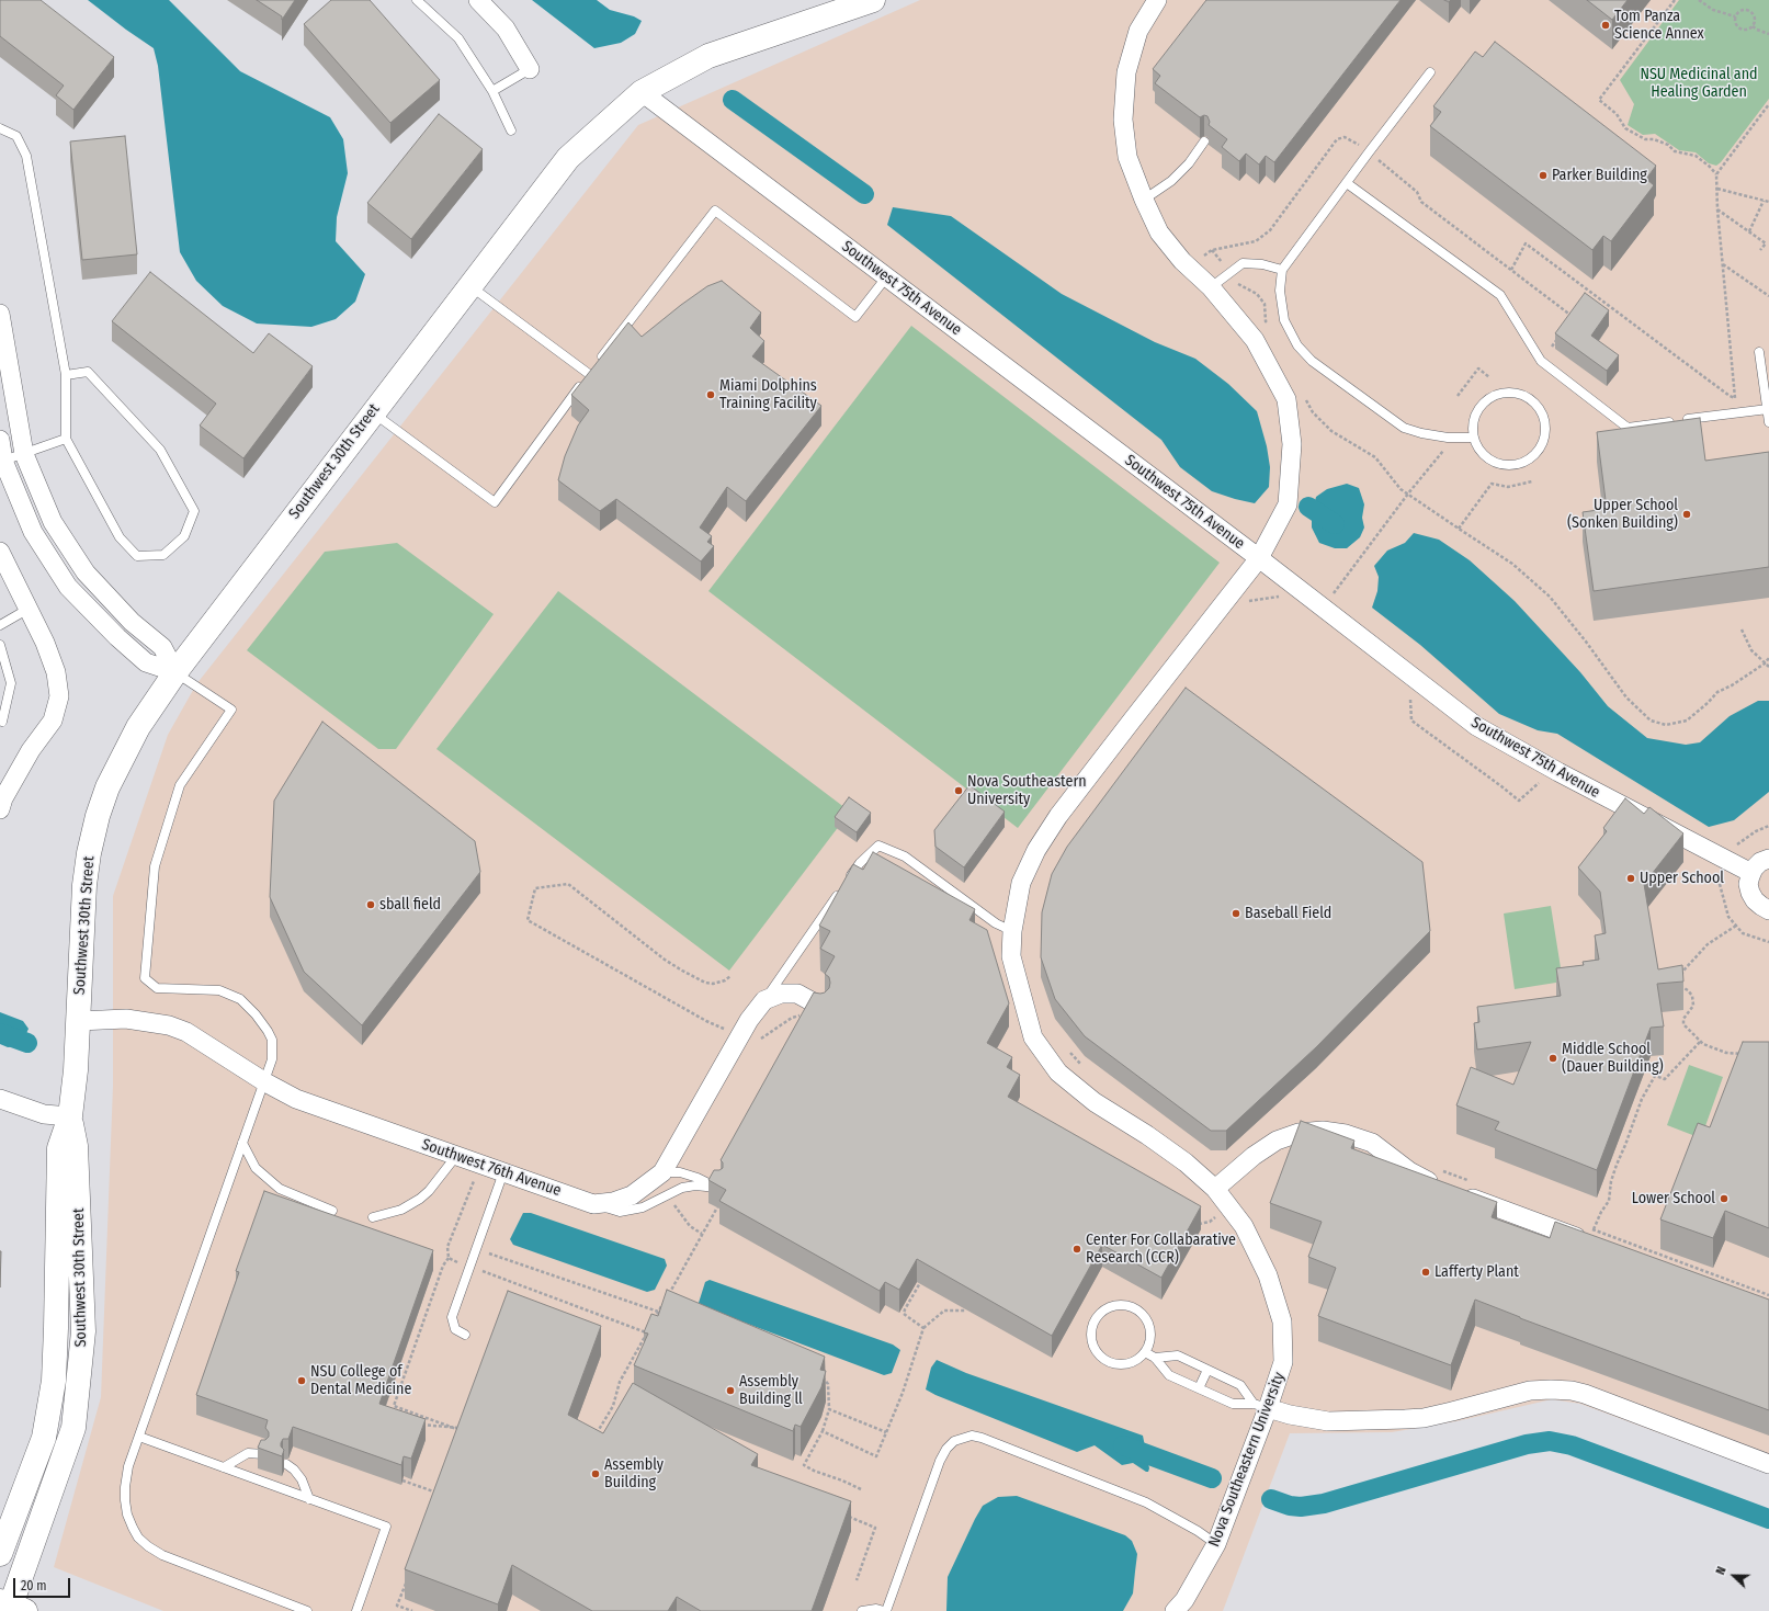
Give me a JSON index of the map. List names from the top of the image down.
{
  "streets": {
    "street": [
      "Southwest 75th Avenue",
      "Southwest 30th Street",
      "Southwest 76th Avenue",
      "Nova Southeastern University"
    ]
  },
  "crossings": [
    ["Southwest 75th Avenue", "Southwest 30th Street"],
    ["Southwest 75th Avenue", "Nova Southeastern University"],
    ["Southwest 30th Street", "Southwest 76th Avenue"]
  ],
  "parks": ["NSU Medicinal and Healing Garden"],
  "places": [
    "Tom Panza Science Annex",
    "Parker Building",
    "Miami Dolphins Training Facility",
    "Upper School (Sonken Building)",
    "Nova Southeastern University",
    "Upper School",
    "sball field",
    "Baseball Field",
    "Middle School (Dauer Building)",
    "Lower School",
    "Center For Collabarative Research (CCR)",
    "Lafferty Plant",
    "NSU College of Dental Medicine",
    "Assembly Building ll",
    "Assembly Building"
  ],
  "scale_bar": "20 m",
  "north": "left"
}
